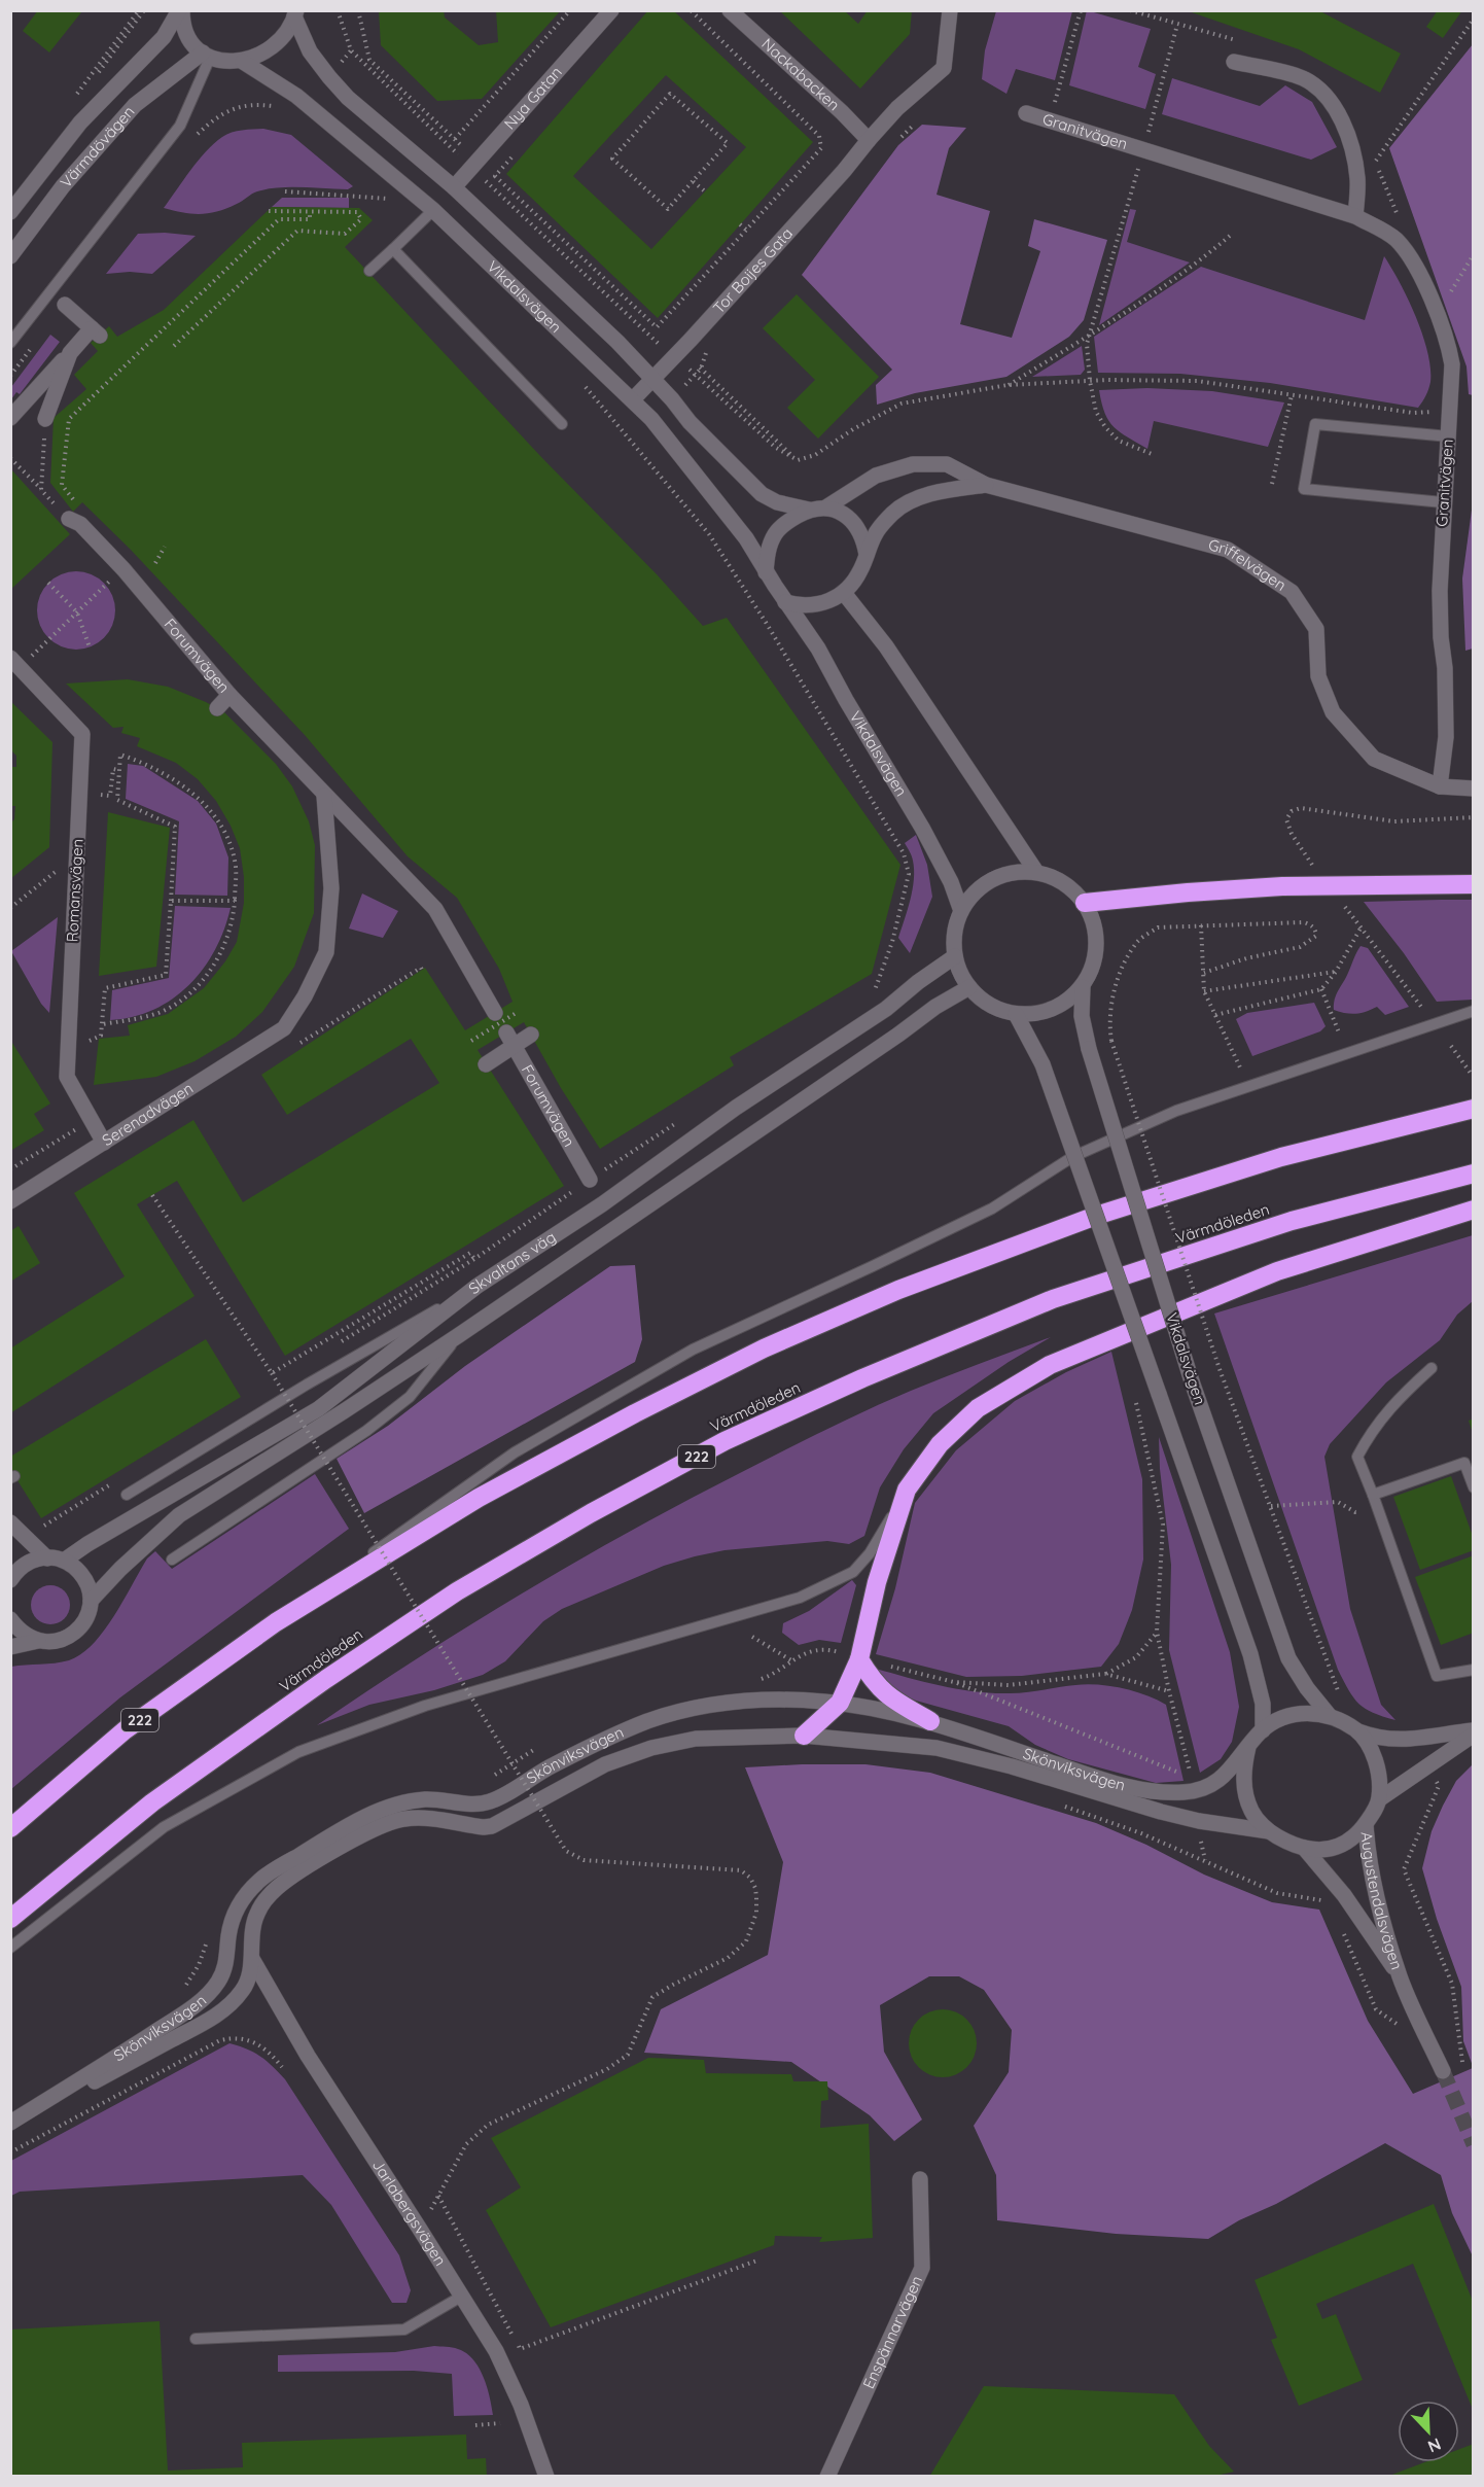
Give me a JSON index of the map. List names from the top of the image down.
{
  "streets": {
    "highway": ["Värmdöleden", "222"],
    "street": [
      "Nackabacken",
      "Nya Gatan",
      "Granitvägen",
      "Värmdövägen",
      "Tor Boijes Gata",
      "Vikdalsvägen",
      "Griffelvägen",
      "Forumvägen",
      "Romansvägen",
      "Serenadvägen",
      "Skvaltans väg",
      "Skönviksvägen",
      "Augustendalsvägen",
      "Jarlabergsvägen",
      "Enspännarvägen"
    ]
  },
  "crossings": [
    ["Nackabacken", "Tor Boijes Gata"],
    ["Nya Gatan", "Vikdalsvägen"],
    ["Granitvägen", "Griffelvägen"],
    ["Tor Boijes Gata", "Vikdalsvägen"],
    ["Vikdalsvägen", "Griffelvägen"],
    ["Vikdalsvägen", "Skvaltans väg"],
    ["Vikdalsvägen", "Skönviksvägen"],
    ["Vikdalsvägen", "Augustendalsvägen"],
    ["Forumvägen", "Serenadvägen"],
    ["Romansvägen", "Serenadvägen"],
    ["Skönviksvägen", "Augustendalsvägen"],
    ["Skönviksvägen", "Jarlabergsvägen"]
  ],
  "north": "bottom right"
}
